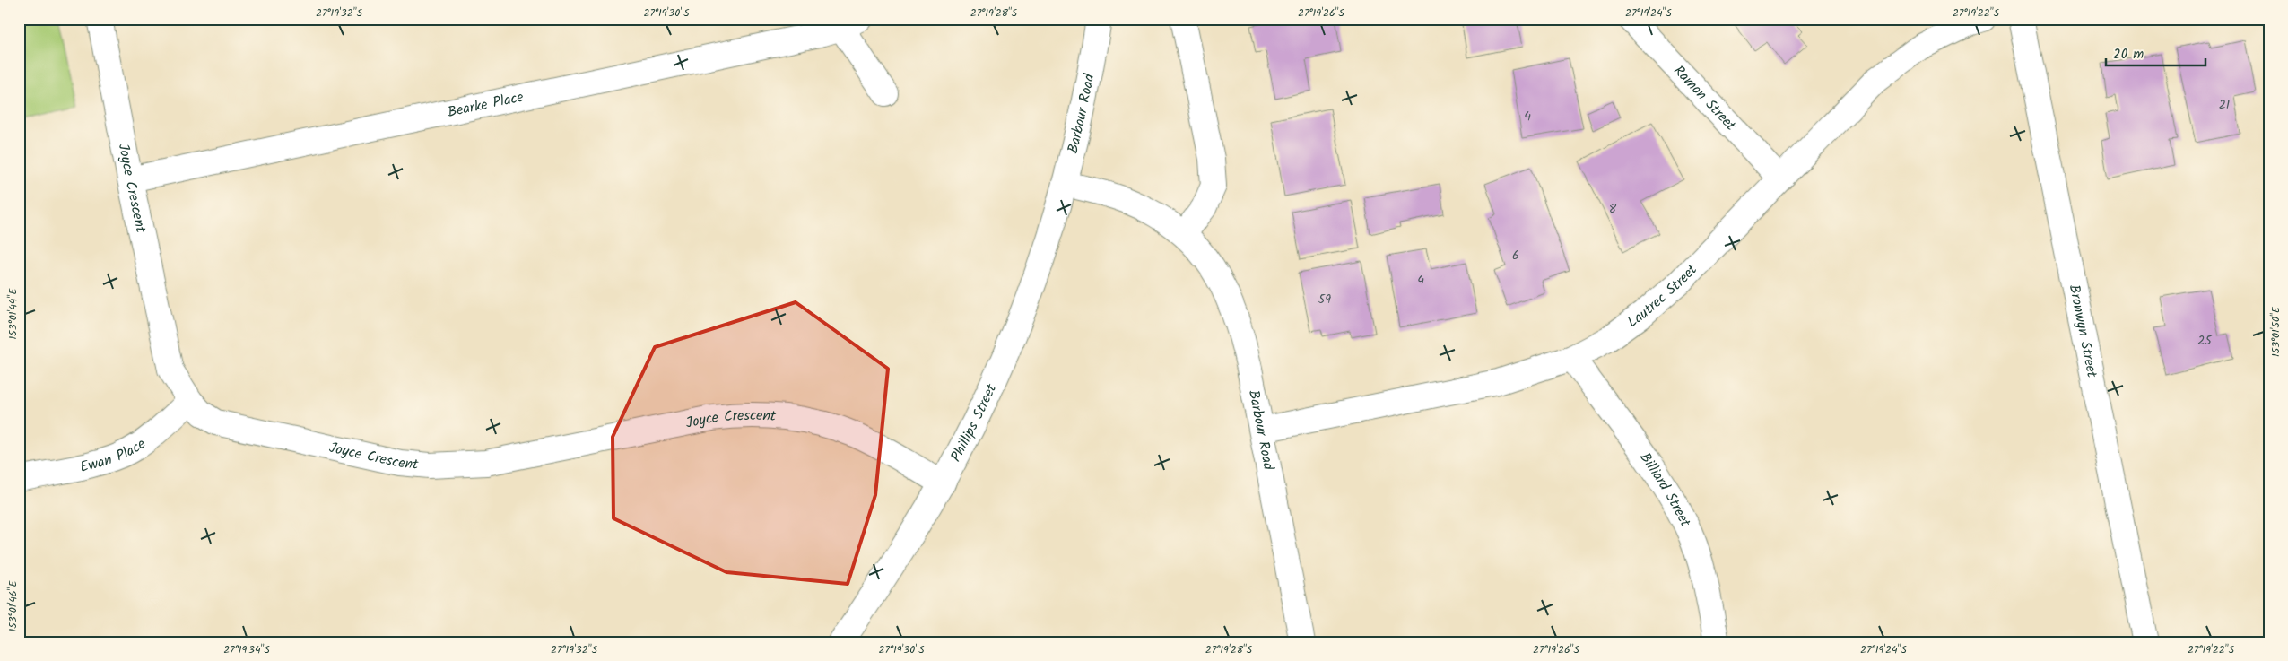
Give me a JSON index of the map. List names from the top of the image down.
{
  "streets": {
    "street": [
      "Ramon Street",
      "Bearke Place",
      "Barbour Road",
      "Joyce Crescent",
      "Lautrec Street",
      "Bronwyn Street",
      "Phillips Street",
      "Ewan Place",
      "Billiard Street"
    ]
  },
  "crossings": [
    ["Ramon Street", "Lautrec Street"],
    ["Bearke Place", "Joyce Crescent"],
    ["Barbour Road", "Lautrec Street"],
    ["Barbour Road", "Phillips Street"],
    ["Joyce Crescent", "Phillips Street"],
    ["Joyce Crescent", "Ewan Place"],
    ["Lautrec Street", "Billiard Street"]
  ],
  "house_numbers": [
    "21",
    "4",
    "8",
    "6",
    "4",
    "59",
    "25"
  ],
  "scale_bar": "20 m",
  "coordinates": [
    "27°19'32\"S",
    "27°19'30\"S",
    "27°19'28\"S",
    "27°19'26\"S",
    "27°19'24\"S",
    "27°19'22\"S",
    "153°01'44\"E",
    "153°01'50\"E",
    "153°01'46\"E",
    "27°19'34\"S"
  ]
}
